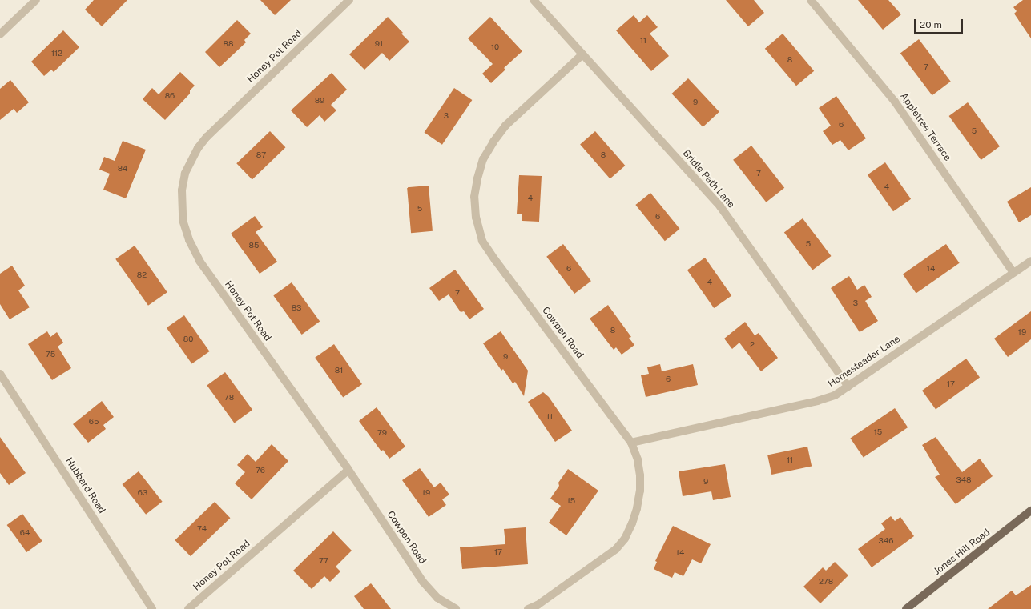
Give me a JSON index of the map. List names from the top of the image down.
{
  "streets": {
    "main road": ["Jones Hill Road"],
    "street": [
      "Honey Pot Road",
      "Appletree Terrace",
      "Bridle Path Lane",
      "Cowpen Road",
      "Homesteader Lane",
      "Hubbard Road"
    ]
  },
  "crossings": [
    ["Honey Pot Road", "Cowpen Road"],
    ["Appletree Terrace", "Homesteader Lane"],
    ["Bridle Path Lane", "Cowpen Road"],
    ["Bridle Path Lane", "Homesteader Lane"],
    ["Cowpen Road", "Homesteader Lane"]
  ],
  "house_numbers": [
    "11",
    "88",
    "91",
    "10",
    "112",
    "8",
    "7",
    "86",
    "89",
    "9",
    "3",
    "6",
    "5",
    "87",
    "8",
    "84",
    "7",
    "4",
    "4",
    "5",
    "6",
    "5",
    "85",
    "6",
    "14",
    "82",
    "4",
    "7",
    "3",
    "83",
    "8",
    "19",
    "80",
    "2",
    "75",
    "9",
    "81",
    "6",
    "17",
    "78",
    "11",
    "65",
    "15",
    "79",
    "11",
    "76",
    "348",
    "9",
    "63",
    "19",
    "15",
    "74",
    "64",
    "346",
    "17",
    "14",
    "77",
    "278"
  ],
  "scale_bar": "20 m"
}
